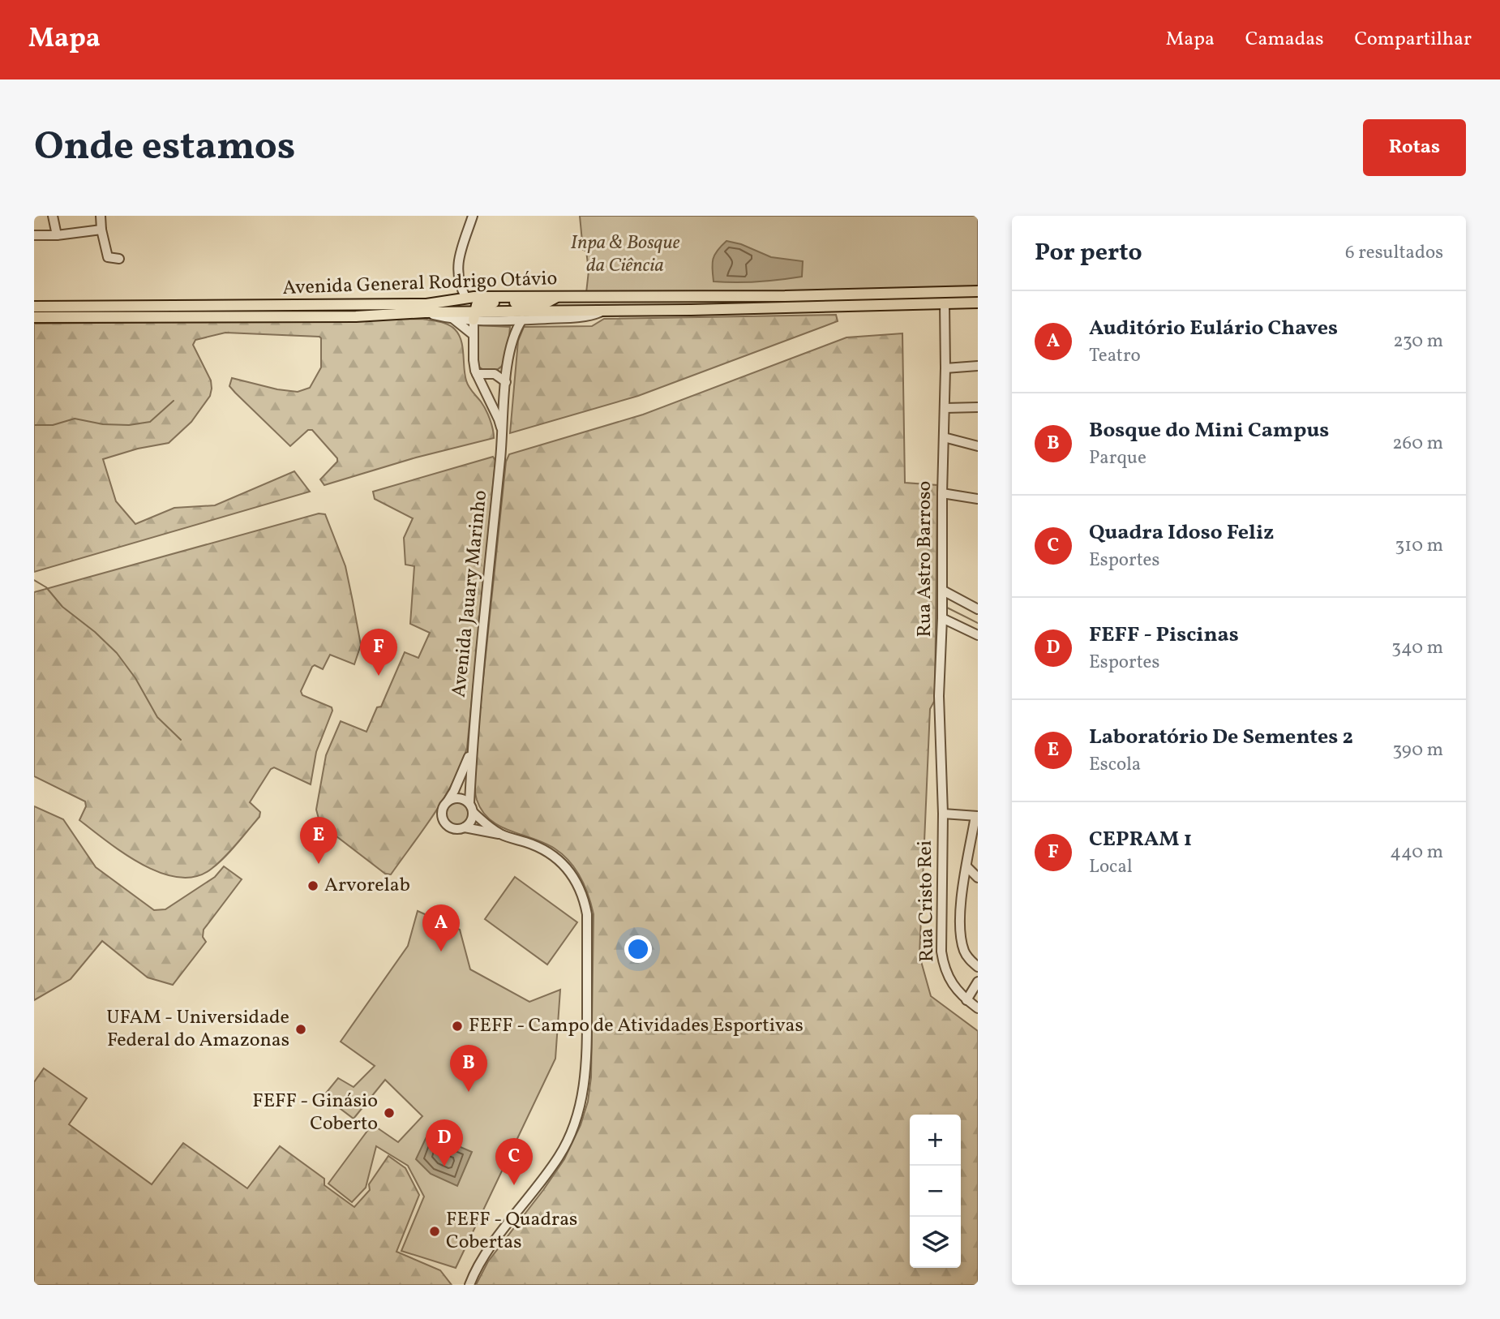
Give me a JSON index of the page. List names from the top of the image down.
{
  "streets": {
    "main road": ["Avenida General Rodrigo Otávio"],
    "street": ["Rua Astro Barroso", "Avenida Jauary Marinho", "Rua Cristo Rei"]
  },
  "crossings": [
    ["Avenida General Rodrigo Otávio", "Rua Astro Barroso"],
    ["Avenida General Rodrigo Otávio", "Avenida Jauary Marinho"],
    ["Rua Astro Barroso", "Rua Cristo Rei"]
  ],
  "parks": ["Inpa & Bosque da Ciência"],
  "places": [
    "Arvorelab",
    "FEFF - Campo de Atividades Esportivas",
    "UFAM - Universidade Federal do Amazonas",
    "FEFF - Ginásio Coberto",
    "FEFF - Quadras Cobertas"
  ],
  "page": {
    "header": "Mapa",
    "nav": ["Mapa", "Camadas", "Compartilhar"],
    "buttons": "Rotas",
    "title": "Onde estamos",
    "heading": ["Por perto", "6 resultados"],
    "list": [
      {
        "mark": "A",
        "name": "Auditório Eulário Chaves",
        "note": "Teatro",
        "value": "230 m"
      },
      {
        "mark": "B",
        "name": "Bosque do Mini Campus",
        "note": "Parque",
        "value": "260 m"
      },
      {
        "mark": "C",
        "name": "Quadra Idoso Feliz",
        "note": "Esportes",
        "value": "310 m"
      },
      {
        "mark": "D",
        "name": "FEFF - Piscinas",
        "note": "Esportes",
        "value": "340 m"
      },
      {
        "mark": "E",
        "name": "Laboratório De Sementes 2",
        "note": "Escola",
        "value": "390 m"
      },
      {
        "mark": "F",
        "name": "CEPRAM 1",
        "note": "Local",
        "value": "440 m"
      }
    ],
    "pins": [
      "F",
      "E",
      "A",
      "B",
      "D",
      "C"
    ],
    "map_buttons": ["+", "−"]
  }
}
